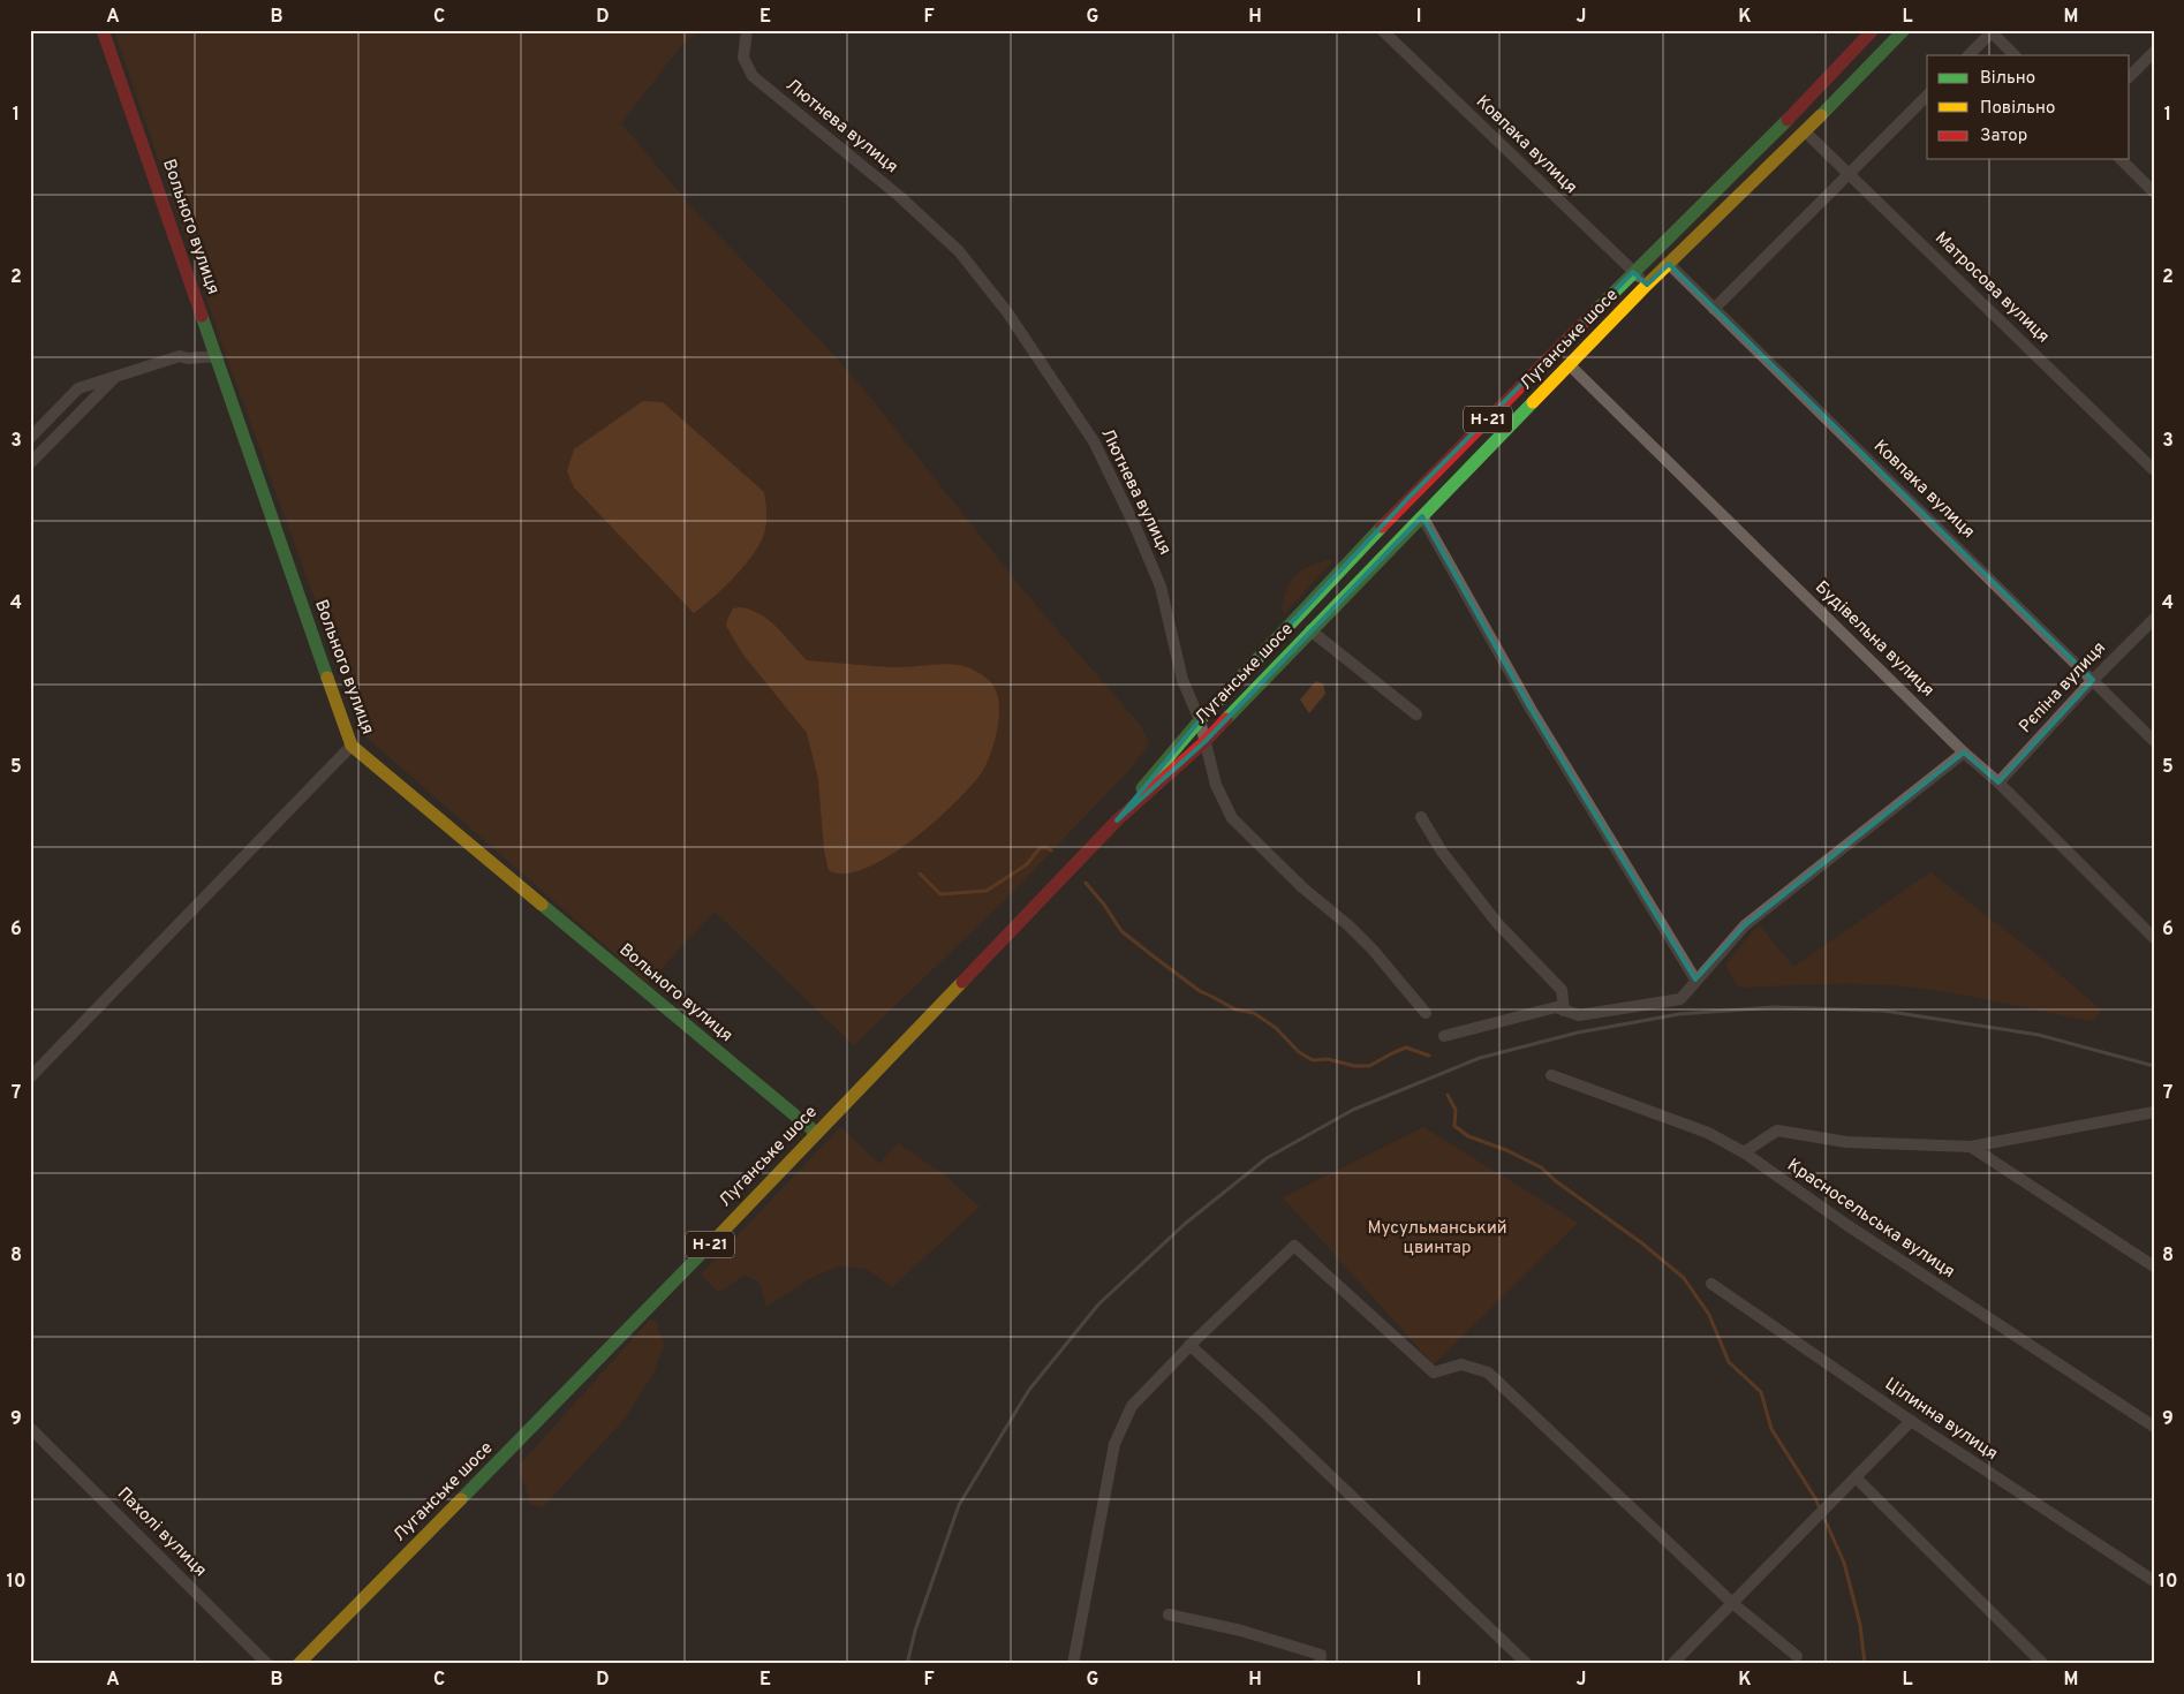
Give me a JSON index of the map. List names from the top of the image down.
{
  "streets": {
    "main road": ["Вольного вулиця", "Луганське шосе", "Н-21"],
    "street": [
      "Лютнева вулиця",
      "Ковпака вулиця",
      "Матросова вулиця",
      "Будівельна вулиця",
      "Рєпіна вулиця",
      "Красносельська вулиця",
      "Цілинна вулиця",
      "Пахолі вулиця"
    ]
  },
  "crossings": [
    ["Лютнева вулиця", "Луганське шосе"],
    ["Ковпака вулиця", "Луганське шосе"],
    ["Ковпака вулиця", "Рєпіна вулиця"],
    ["Вольного вулиця", "Луганське шосе"],
    ["Матросова вулиця", "Луганське шосе"],
    ["Луганське шосе", "Будівельна вулиця"],
    ["Будівельна вулиця", "Рєпіна вулиця"]
  ],
  "parks": ["Мусульманський цвинтар"],
  "legend": ["Вільно", "Повільно", "Затор"],
  "grid": {
    "columns": [
      "A",
      "B",
      "C",
      "D",
      "E",
      "F",
      "G",
      "H",
      "I",
      "J",
      "K",
      "L",
      "M"
    ],
    "rows": [
      "1",
      "2",
      "3",
      "4",
      "5",
      "6",
      "7",
      "8",
      "9",
      "10"
    ]
  }
}
